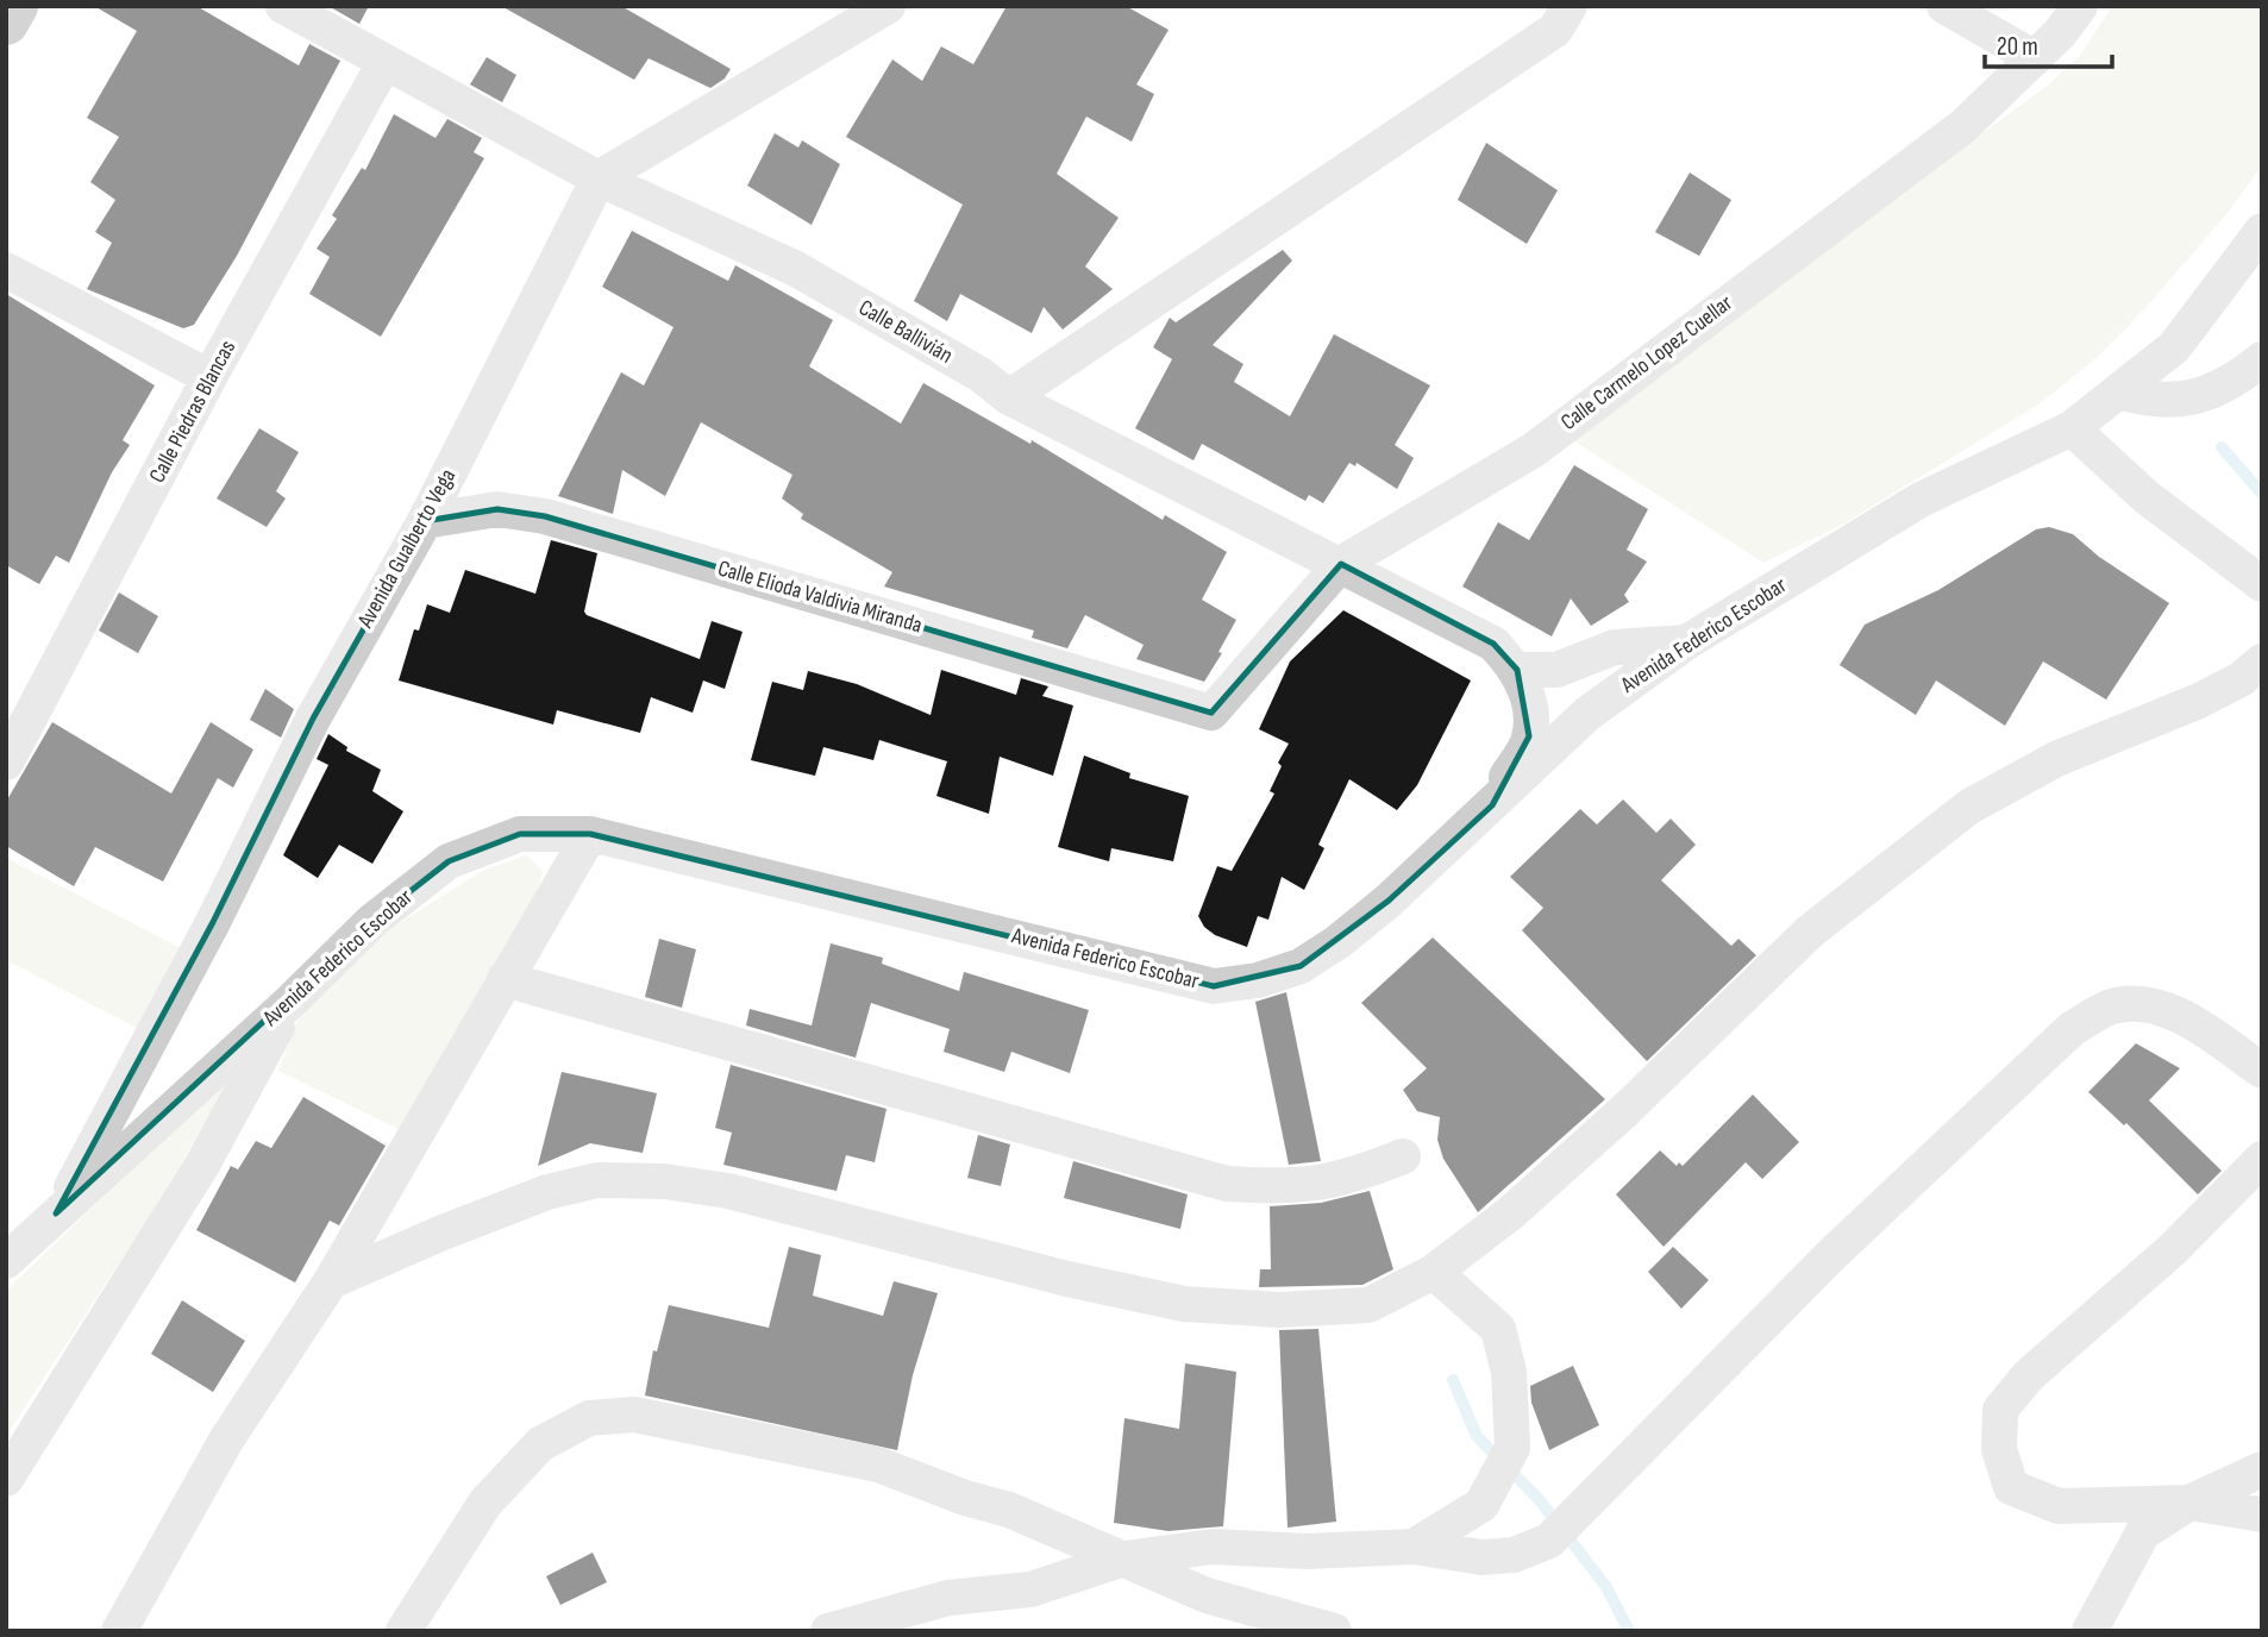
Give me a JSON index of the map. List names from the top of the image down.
{
  "streets": {
    "street": [
      "Calle Ballivián",
      "Calle Carmelo Lopez Cuellar",
      "Calle Piedras Blancas",
      "Avenida Gualberto Vega",
      "Calle Elioda Valdivia Miranda",
      "Avenida Federico Escobar"
    ]
  },
  "crossings": [
    ["Calle Ballivián", "Calle Carmelo Lopez Cuellar"],
    ["Calle Ballivián", "Calle Piedras Blancas"],
    ["Calle Ballivián", "Avenida Gualberto Vega"],
    ["Calle Carmelo Lopez Cuellar", "Calle Elioda Valdivia Miranda"],
    ["Avenida Gualberto Vega", "Calle Elioda Valdivia Miranda"],
    ["Avenida Gualberto Vega", "Avenida Federico Escobar"]
  ],
  "scale_bar": "20 m"
}
